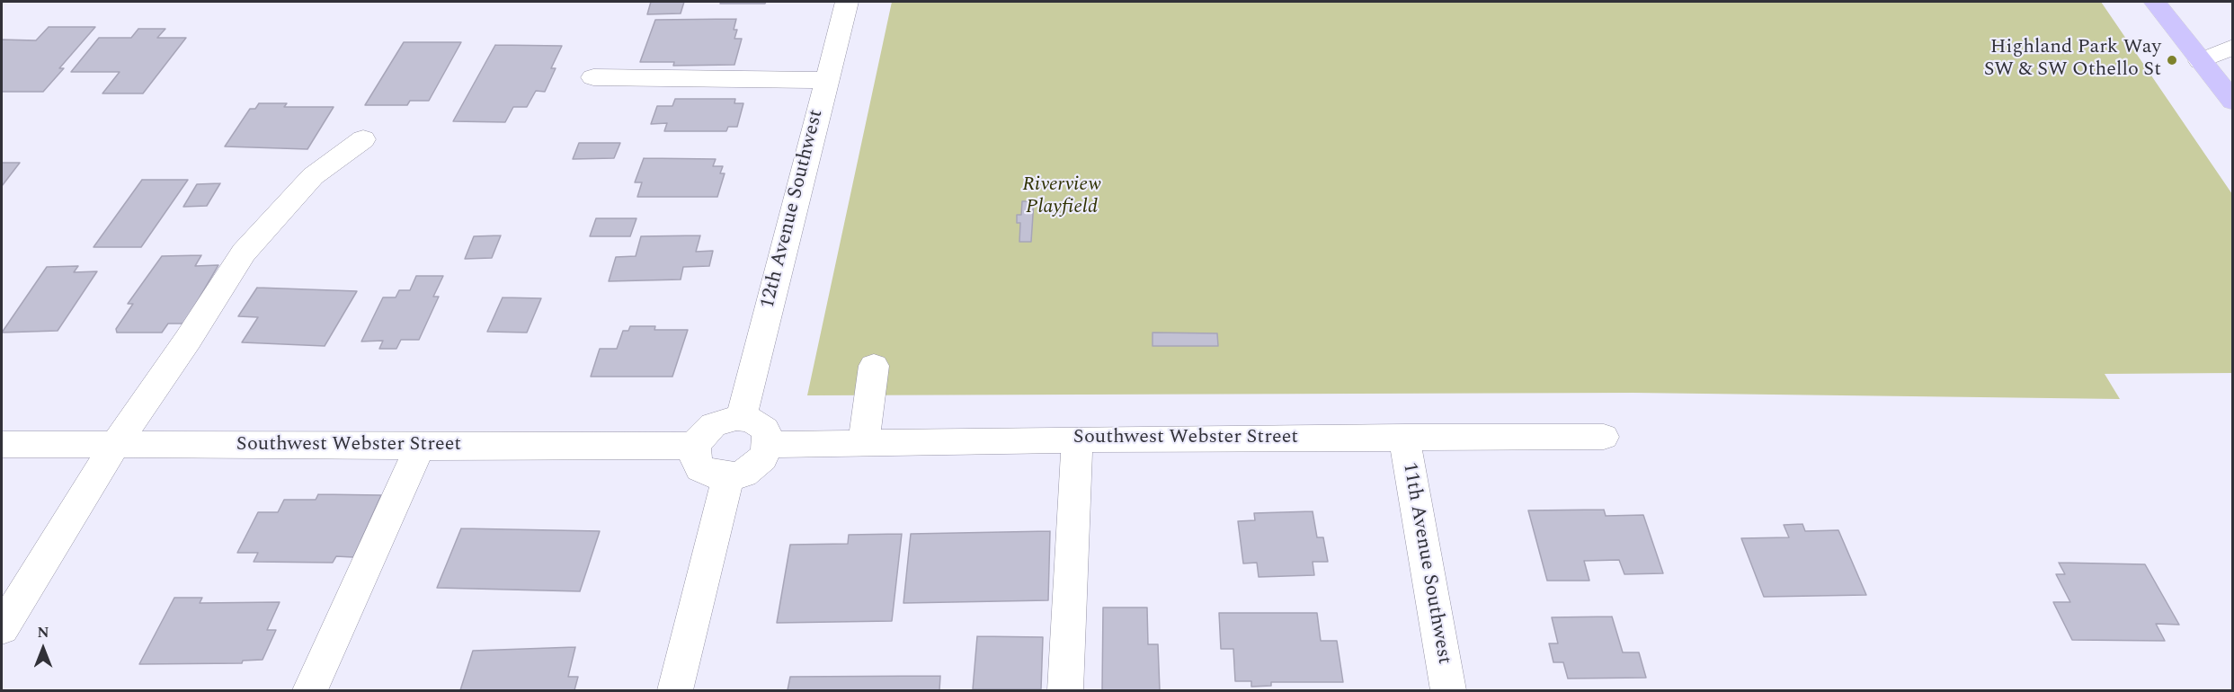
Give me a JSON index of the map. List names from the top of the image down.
{
  "streets": {
    "street": ["12th Avenue Southwest", "Southwest Webster Street", "11th Avenue Southwest"]
  },
  "crossings": [
    ["12th Avenue Southwest", "Southwest Webster Street"],
    ["Southwest Webster Street", "11th Avenue Southwest"]
  ],
  "parks": ["Riverview Playfield"],
  "places": ["Highland Park Way SW & SW Othello St"],
  "north": "top"
}
